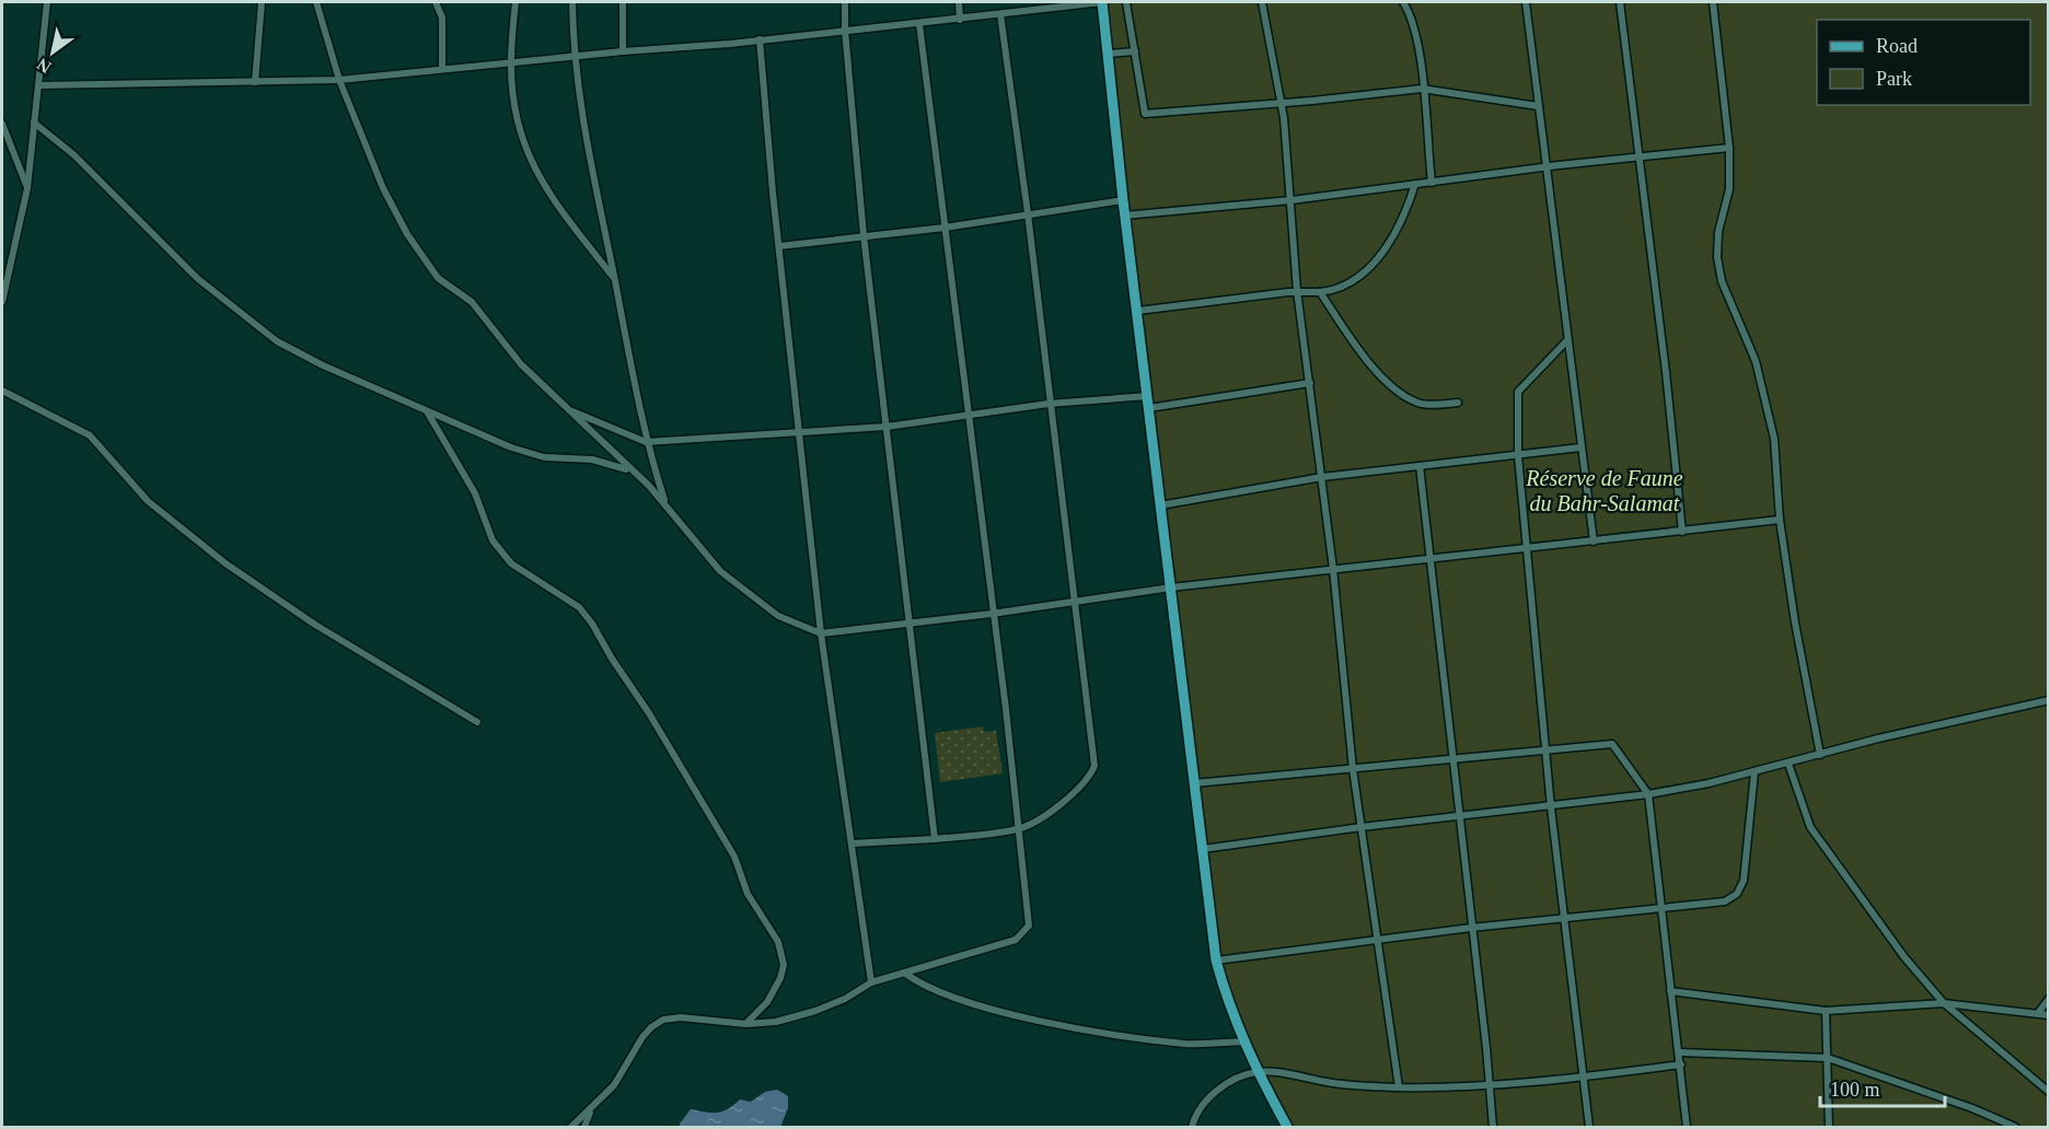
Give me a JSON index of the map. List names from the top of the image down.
{
  "parks": ["Réserve de Faune du Bahr-Salamat"],
  "legend": ["Road", "Park"],
  "scale_bar": "100 m",
  "north": "bottom left"
}
